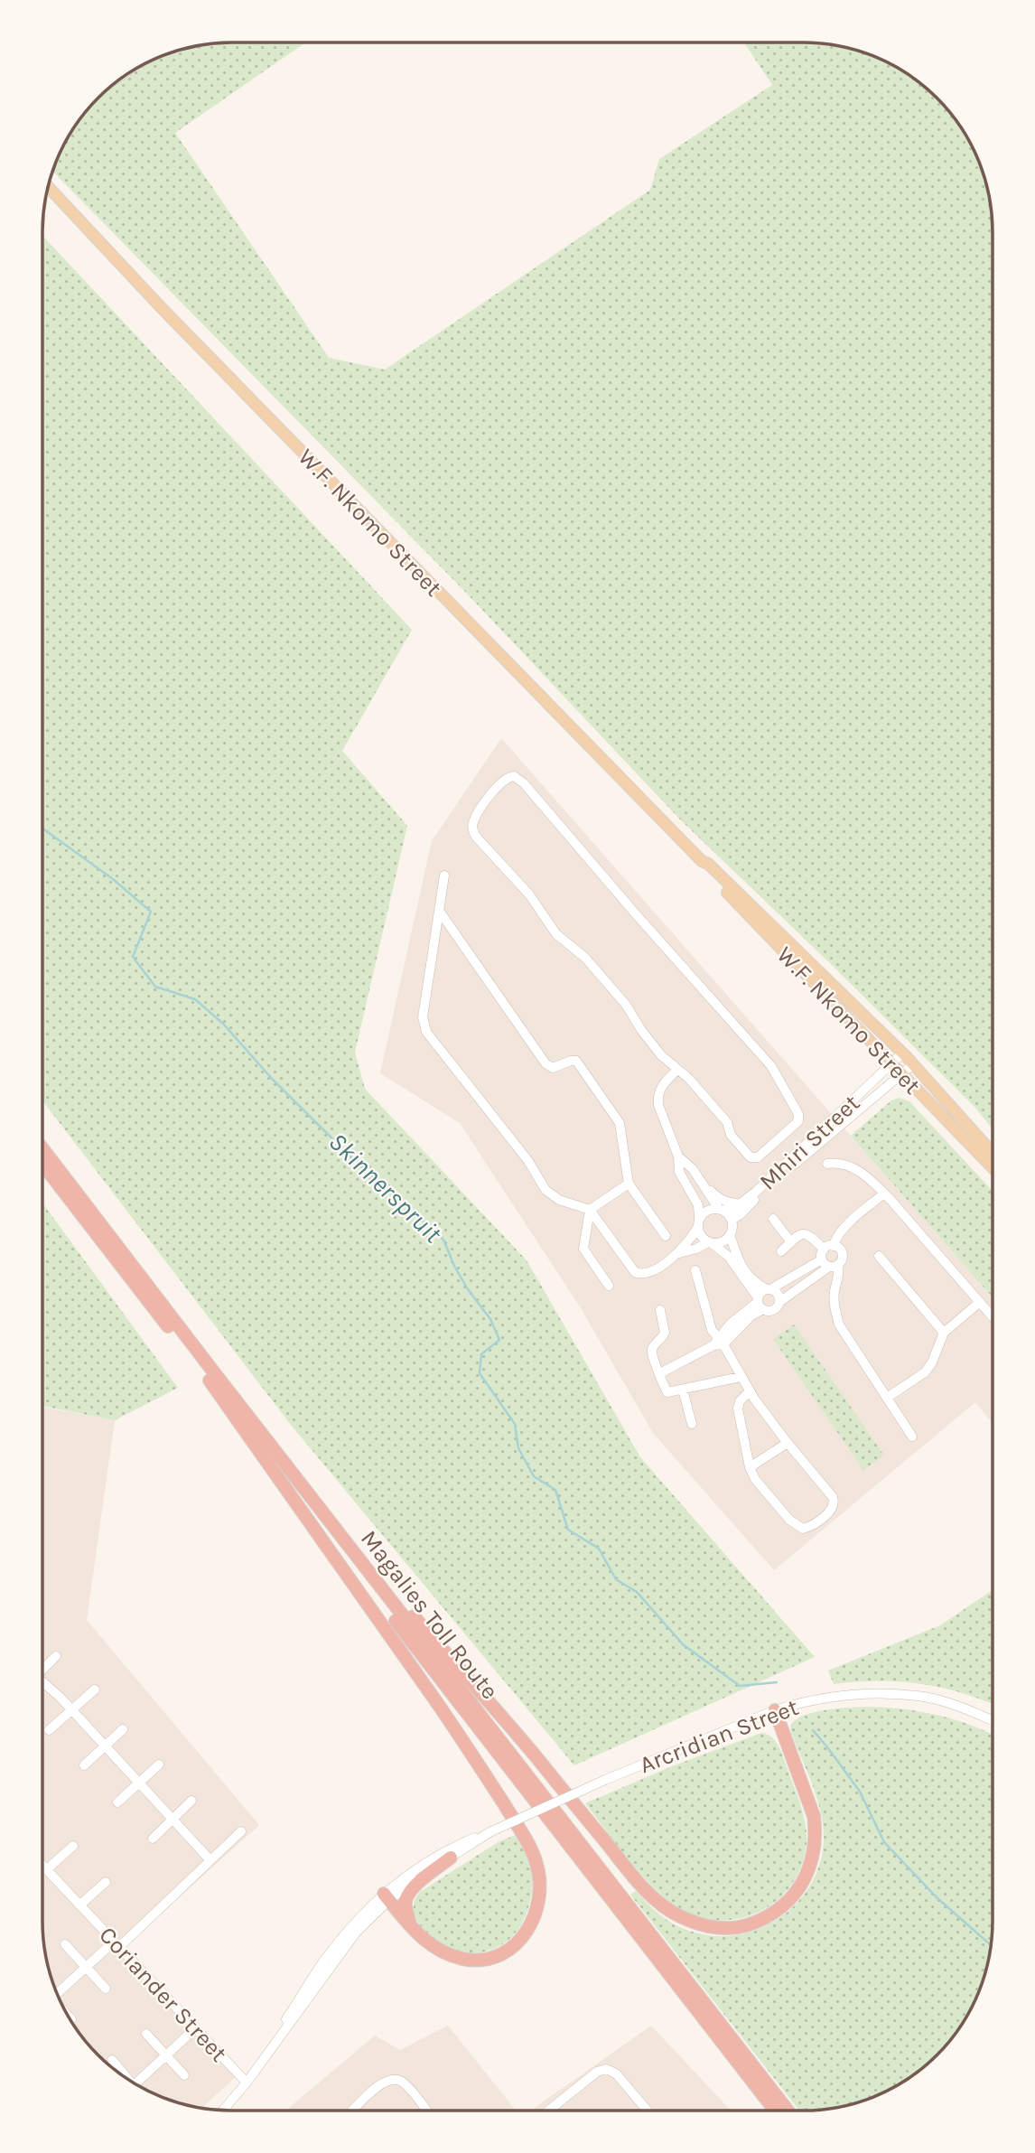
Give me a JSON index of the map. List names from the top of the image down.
{
  "streets": {
    "highway": ["Magalies Toll Route"],
    "main road": ["W.F. Nkomo Street"],
    "street": ["Mhiri Street", "Arcridian Street", "Coriander Street"]
  },
  "crossings": [
    ["W.F. Nkomo Street", "Mhiri Street"],
    ["Arcridian Street", "Coriander Street"]
  ],
  "water": ["Skinnerspruit"]
}
